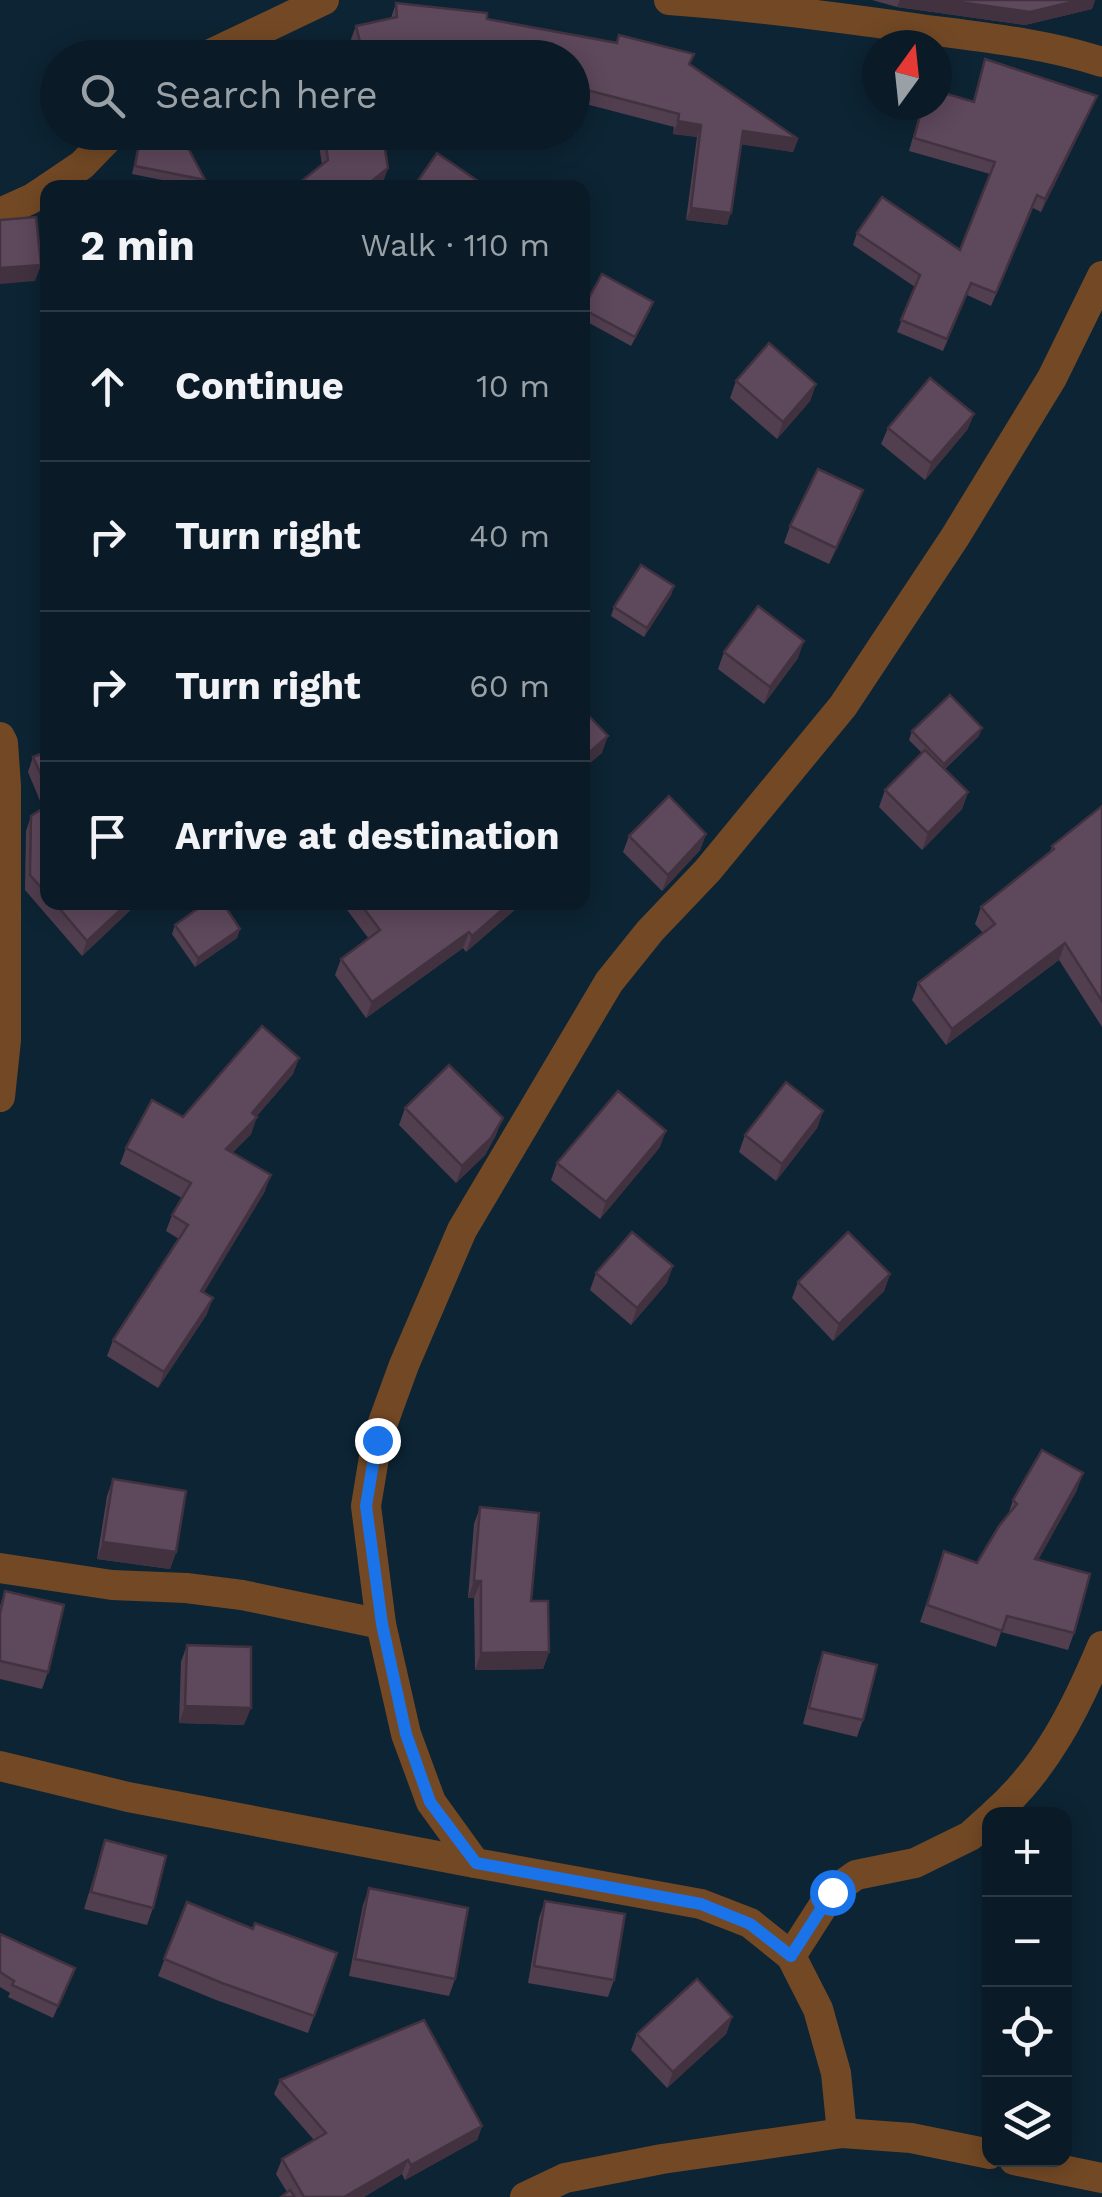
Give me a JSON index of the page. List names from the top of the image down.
{
  "north": "top",
  "page": {
    "search": "Search here",
    "heading": ["2 min", "Walk · 110 m"],
    "list": [
      ["Continue", "10 m"],
      ["Turn right", "40 m"],
      ["Turn right", "60 m"],
      "Arrive at destination"
    ],
    "map_buttons": ["+", "−"]
  }
}
